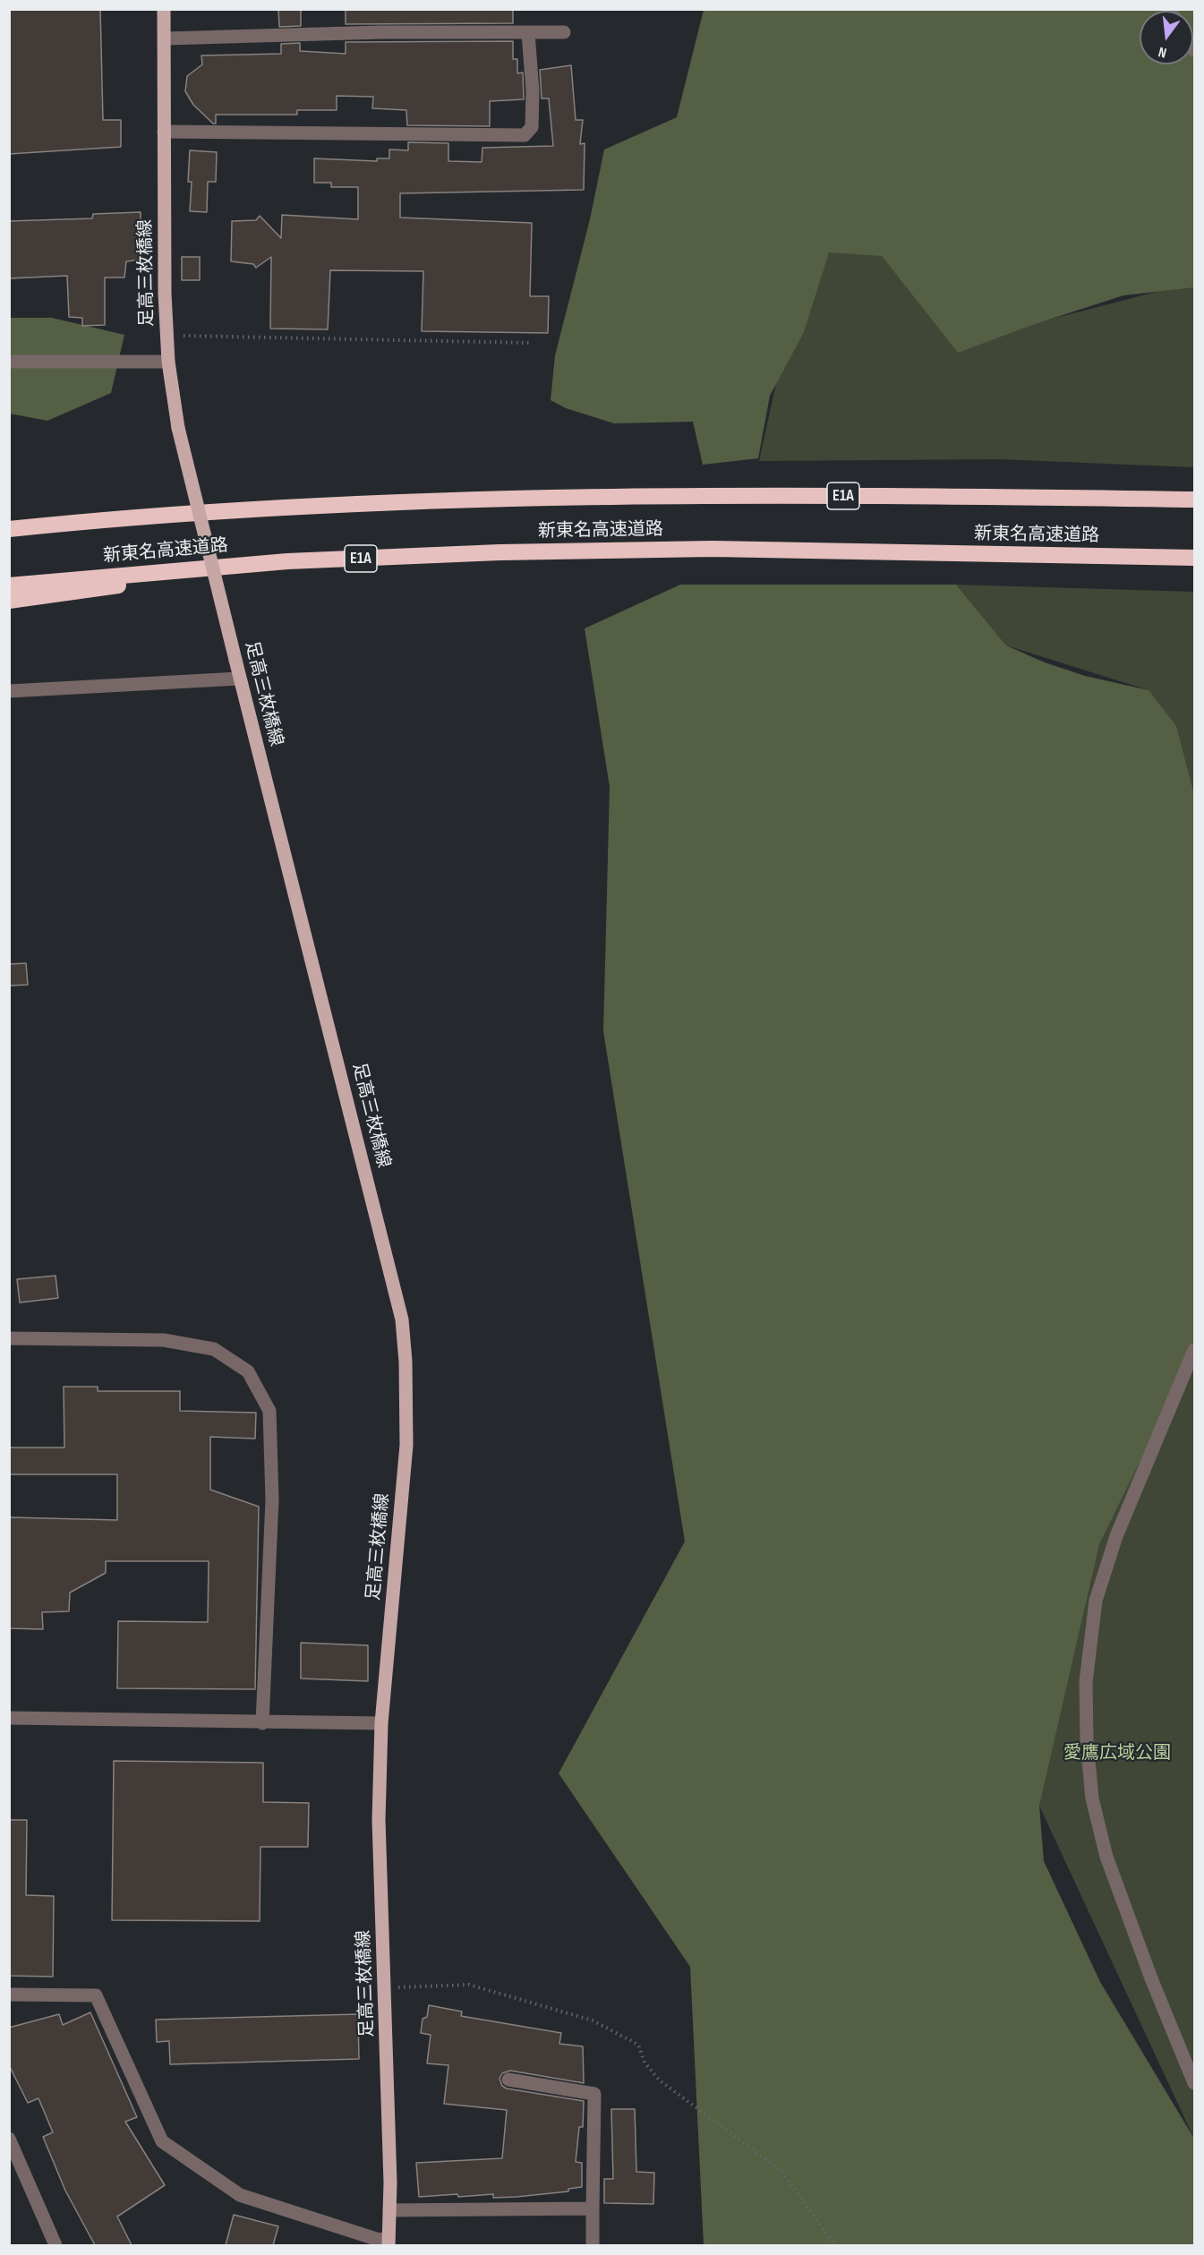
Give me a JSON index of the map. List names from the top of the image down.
{
  "streets": {
    "highway": ["E1A", "新東名高速道路"],
    "main road": ["足高三枚橋線"]
  },
  "parks": ["愛鷹広域公園"],
  "north": "bottom"
}
